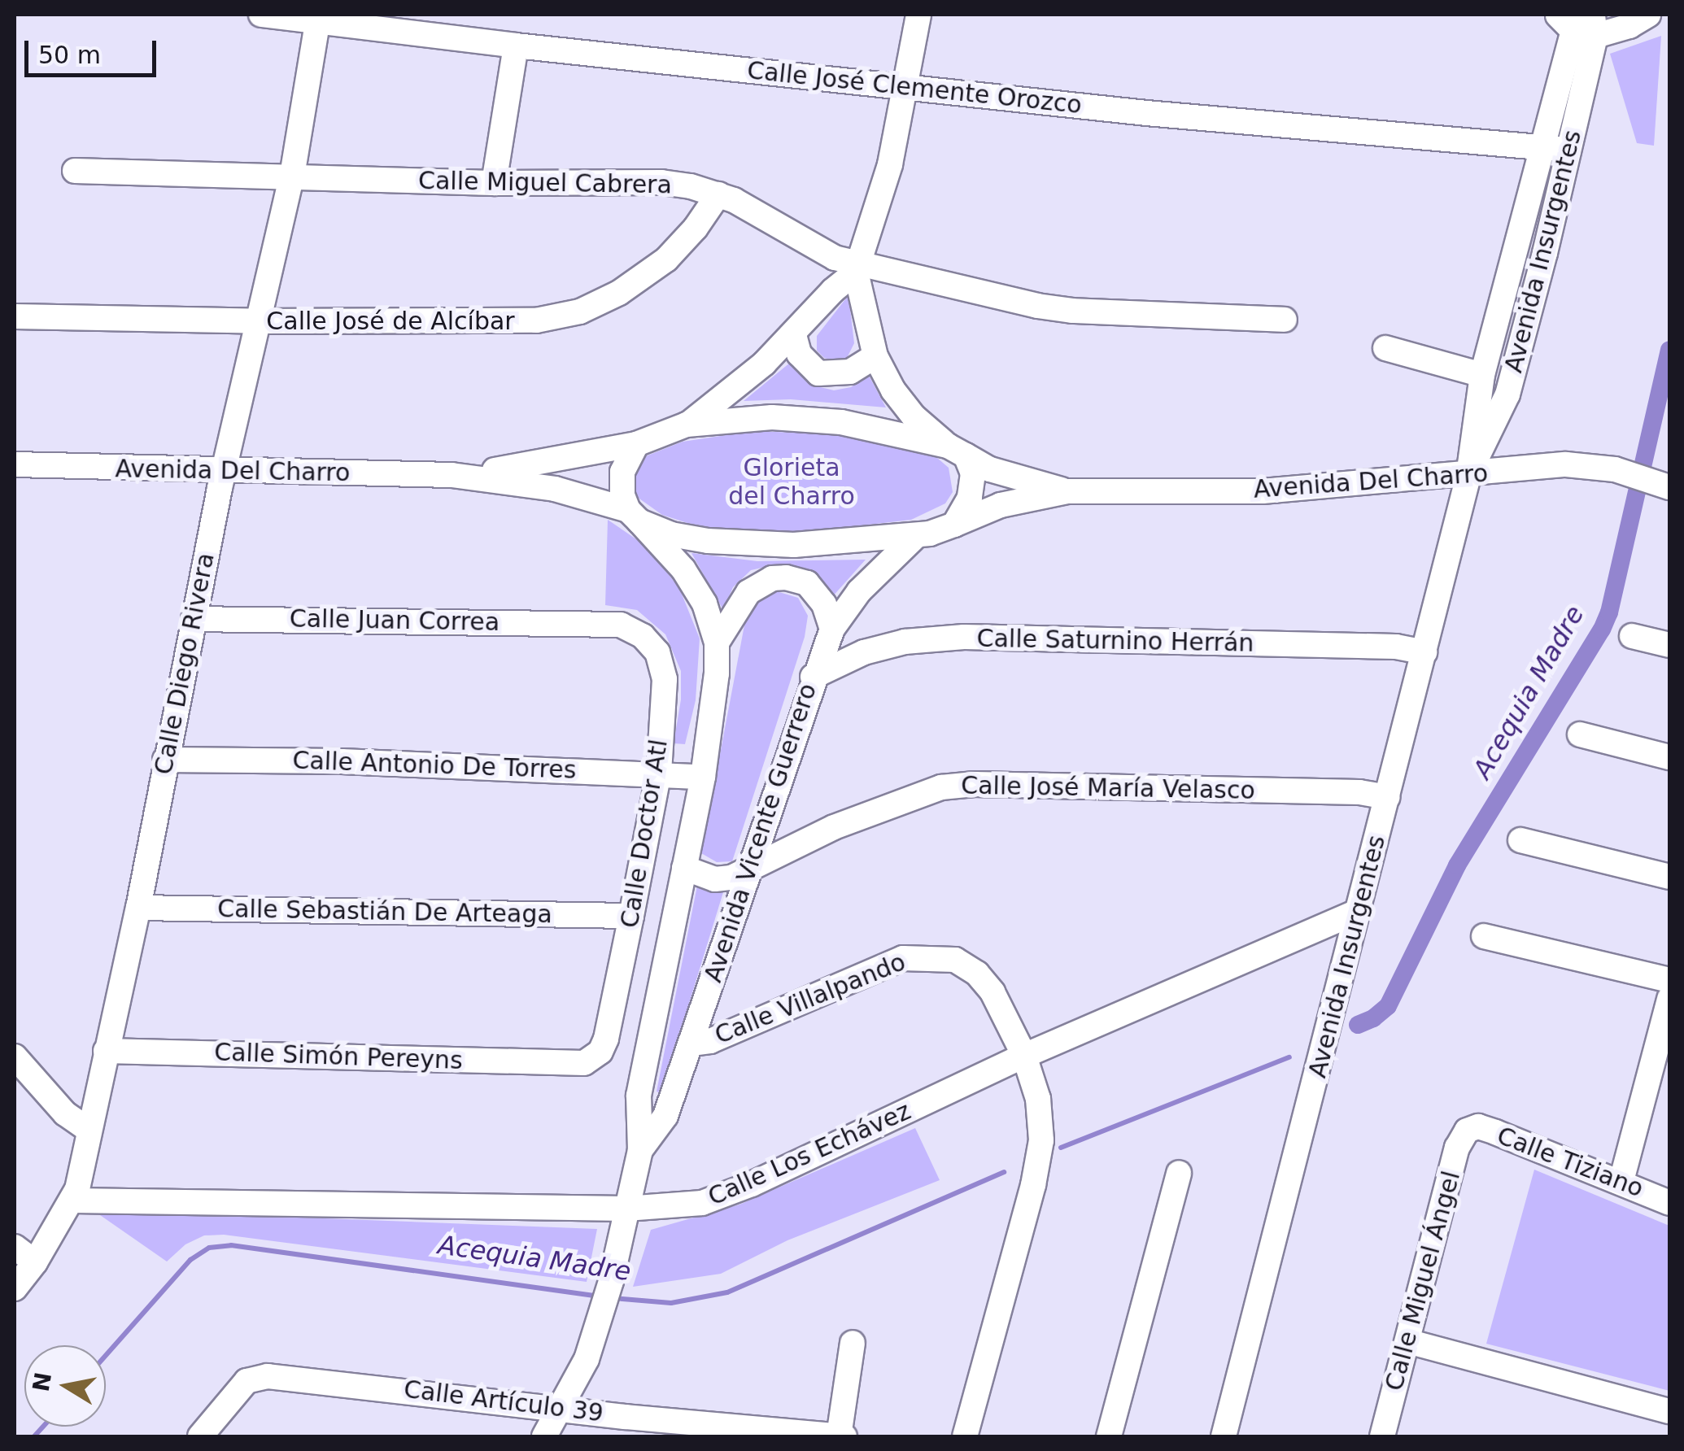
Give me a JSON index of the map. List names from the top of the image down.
{
  "streets": {
    "street": [
      "Calle José Clemente Orozco",
      "Calle Miguel Cabrera",
      "Avenida Insurgentes",
      "Calle José de Alcíbar",
      "Avenida Del Charro",
      "Calle Juan Correa",
      "Calle Saturnino Herrán",
      "Calle Diego Rivera",
      "Calle Antonio De Torres",
      "Calle José María Velasco",
      "Avenida Vicente Guerrero",
      "Calle Doctor Atl",
      "Calle Sebastián De Arteaga",
      "Calle Villalpando",
      "Calle Simón Pereyns",
      "Calle Los Echávez",
      "Calle Tiziano",
      "Calle Miguel Ángel",
      "Calle Artículo 39"
    ]
  },
  "crossings": [
    ["Calle José Clemente Orozco", "Avenida Insurgentes"],
    ["Calle José Clemente Orozco", "Calle Diego Rivera"],
    ["Calle Miguel Cabrera", "Calle José de Alcíbar"],
    ["Calle Miguel Cabrera", "Calle Diego Rivera"],
    ["Avenida Insurgentes", "Avenida Del Charro"],
    ["Avenida Insurgentes", "Calle Saturnino Herrán"],
    ["Avenida Insurgentes", "Calle José María Velasco"],
    ["Avenida Insurgentes", "Calle Los Echávez"],
    ["Calle José de Alcíbar", "Calle Diego Rivera"],
    ["Avenida Del Charro", "Calle Diego Rivera"],
    ["Avenida Del Charro", "Avenida Vicente Guerrero"],
    ["Calle Juan Correa", "Calle Diego Rivera"],
    ["Calle Juan Correa", "Calle Doctor Atl"],
    ["Calle Saturnino Herrán", "Avenida Vicente Guerrero"],
    ["Calle Diego Rivera", "Calle Antonio De Torres"],
    ["Calle Diego Rivera", "Calle Sebastián De Arteaga"],
    ["Calle Diego Rivera", "Calle Simón Pereyns"],
    ["Calle Diego Rivera", "Calle Los Echávez"],
    ["Calle Antonio De Torres", "Avenida Vicente Guerrero"],
    ["Calle Antonio De Torres", "Calle Doctor Atl"],
    ["Calle José María Velasco", "Avenida Vicente Guerrero"],
    ["Avenida Vicente Guerrero", "Calle Villalpando"],
    ["Avenida Vicente Guerrero", "Calle Los Echávez"],
    ["Avenida Vicente Guerrero", "Calle Artículo 39"],
    ["Calle Doctor Atl", "Calle Sebastián De Arteaga"],
    ["Calle Doctor Atl", "Calle Simón Pereyns"],
    ["Calle Villalpando", "Calle Los Echávez"],
    ["Calle Tiziano", "Calle Miguel Ángel"]
  ],
  "water": ["Acequia Madre"],
  "parks": ["Glorieta del Charro"],
  "scale_bar": "50 m",
  "north": "left"
}
